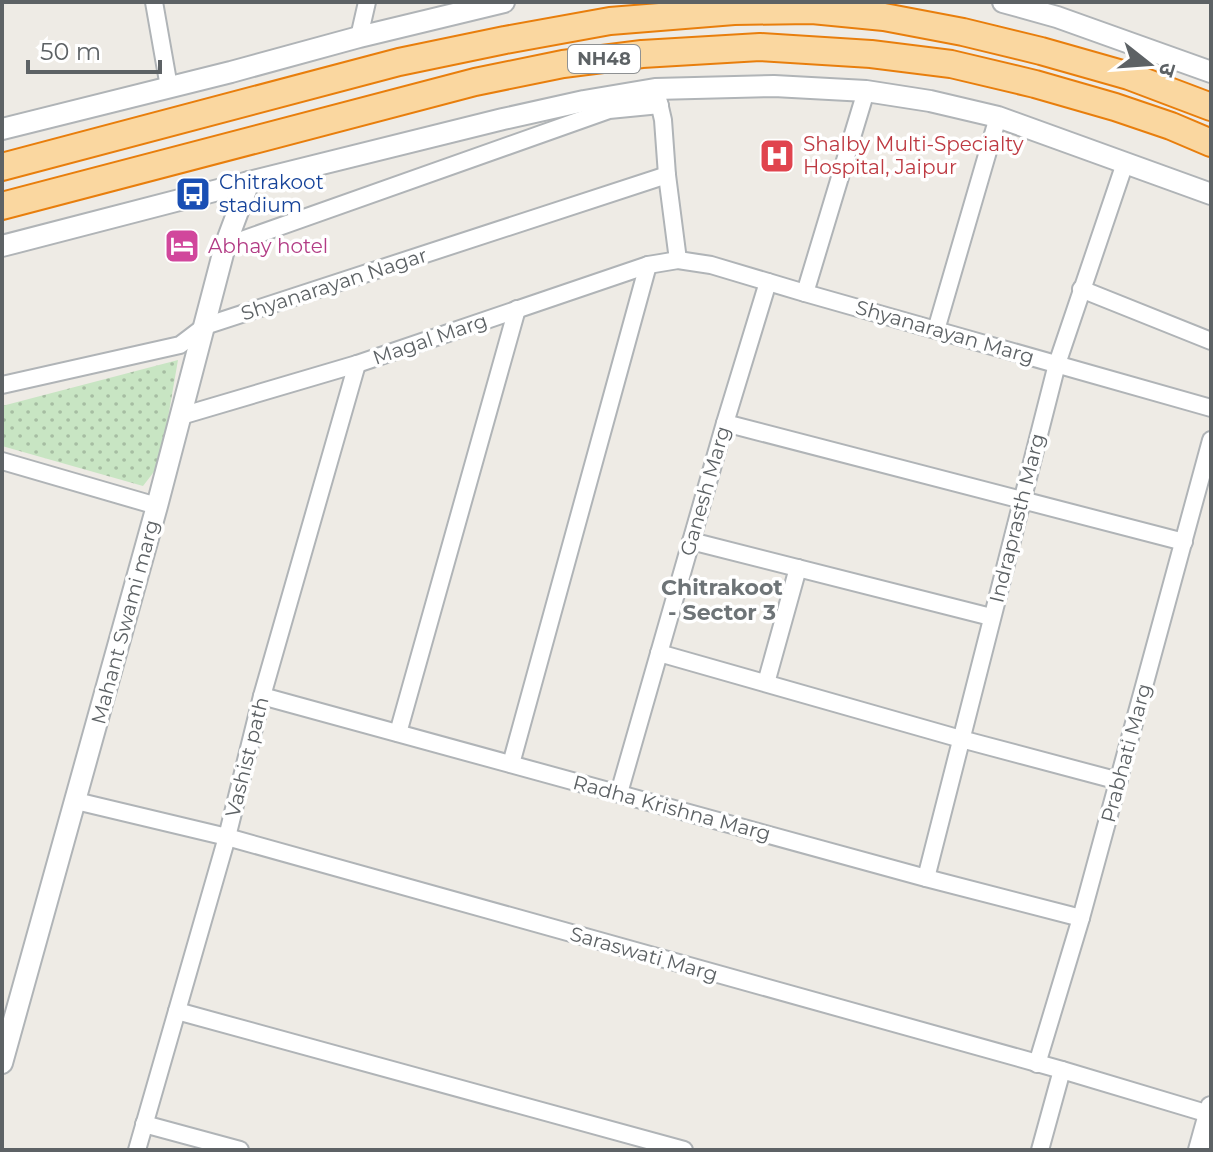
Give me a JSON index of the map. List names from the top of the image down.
{
  "streets": {
    "highway": ["NH48"],
    "street": [
      "Shyanarayan Nagar",
      "Shyanarayan Marg",
      "Magal Marg",
      "Ganesh Marg",
      "Indraprasth Marg",
      "Mahant Swami marg",
      "Prabhati Marg",
      "Vashist path",
      "Radha Krishna Marg",
      "Saraswati Marg"
    ]
  },
  "crossings": [
    ["Shyanarayan Nagar", "Mahant Swami marg"],
    ["Shyanarayan Marg", "Magal Marg"],
    ["Shyanarayan Marg", "Ganesh Marg"],
    ["Shyanarayan Marg", "Indraprasth Marg"],
    ["Magal Marg", "Mahant Swami marg"],
    ["Magal Marg", "Vashist path"],
    ["Ganesh Marg", "Radha Krishna Marg"],
    ["Indraprasth Marg", "Radha Krishna Marg"],
    ["Mahant Swami marg", "Saraswati Marg"],
    ["Prabhati Marg", "Radha Krishna Marg"],
    ["Prabhati Marg", "Saraswati Marg"],
    ["Vashist path", "Radha Krishna Marg"],
    ["Vashist path", "Saraswati Marg"]
  ],
  "districts": ["Chitrakoot - Sector 3"],
  "places": {
    "hospital": ["Shalby Multi-Specialty Hospital, Jaipur"],
    "bus stop": ["Chitrakoot stadium"],
    "hotel": ["Abhay hotel"]
  },
  "scale_bar": "50 m",
  "north": "right"
}
